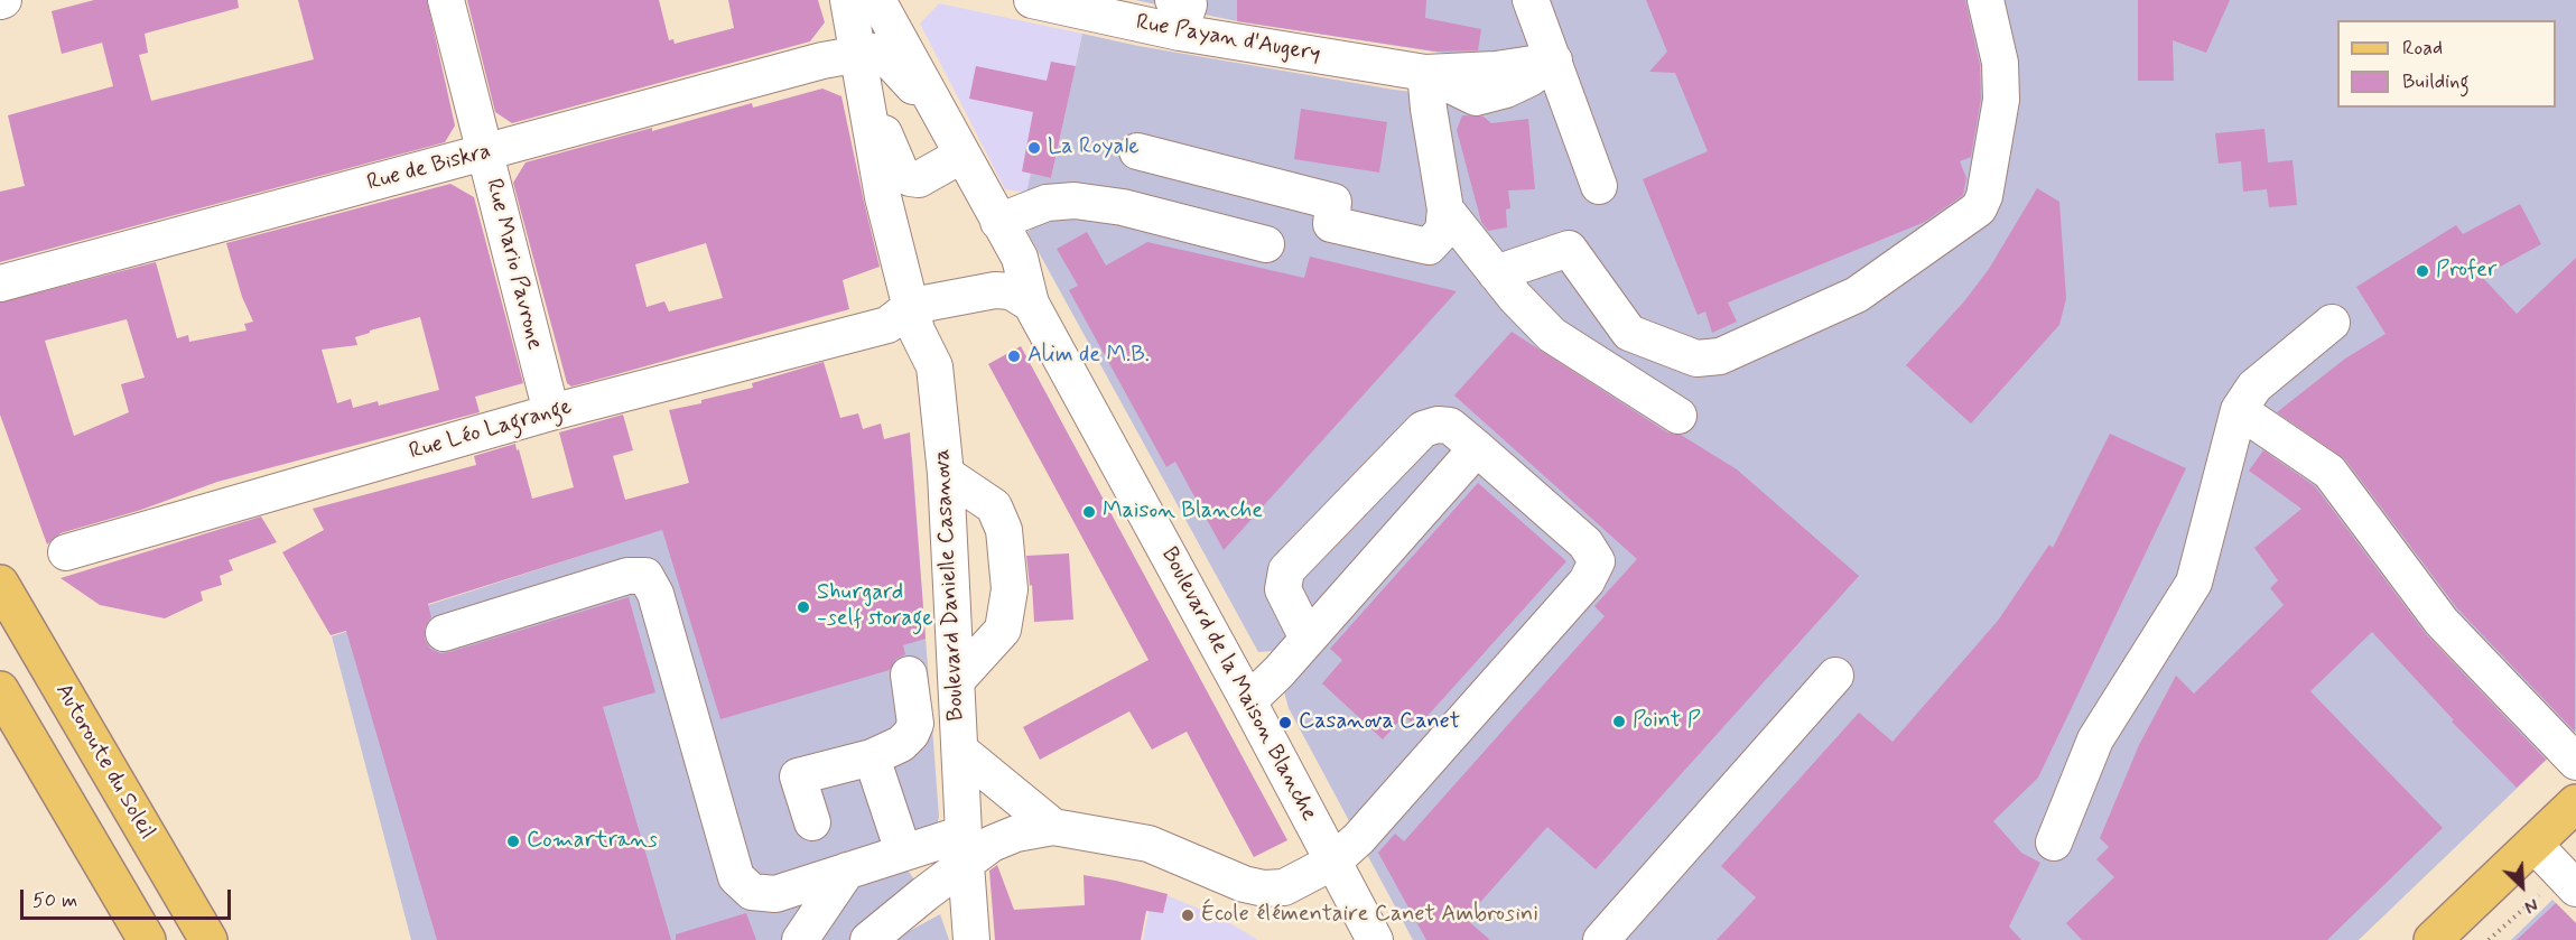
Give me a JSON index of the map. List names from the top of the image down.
{
  "streets": {
    "main road": ["Autoroute du Soleil"],
    "street": [
      "Rue Payan d'Augery",
      "Rue de Biskra",
      "Rue Mario Pavrone",
      "Rue Léo Lagrange",
      "Boulevard Danielle Casanova",
      "Boulevard de la Maison Blanche"
    ]
  },
  "crossings": [
    ["Rue de Biskra", "Rue Mario Pavrone"],
    ["Rue de Biskra", "Boulevard Danielle Casanova"],
    ["Rue Mario Pavrone", "Rue Léo Lagrange"],
    ["Rue Léo Lagrange", "Boulevard Danielle Casanova"]
  ],
  "places": [
    "La Royale",
    "Profer",
    "Alim de M.B.",
    "Maison Blanche",
    "Shurgard -self storage",
    "Point P",
    "Casanova Canet",
    "Comartrans",
    "École élémentaire Canet Ambrosini"
  ],
  "legend": ["Road", "Building"],
  "scale_bar": "50 m",
  "north": "bottom right"
}
